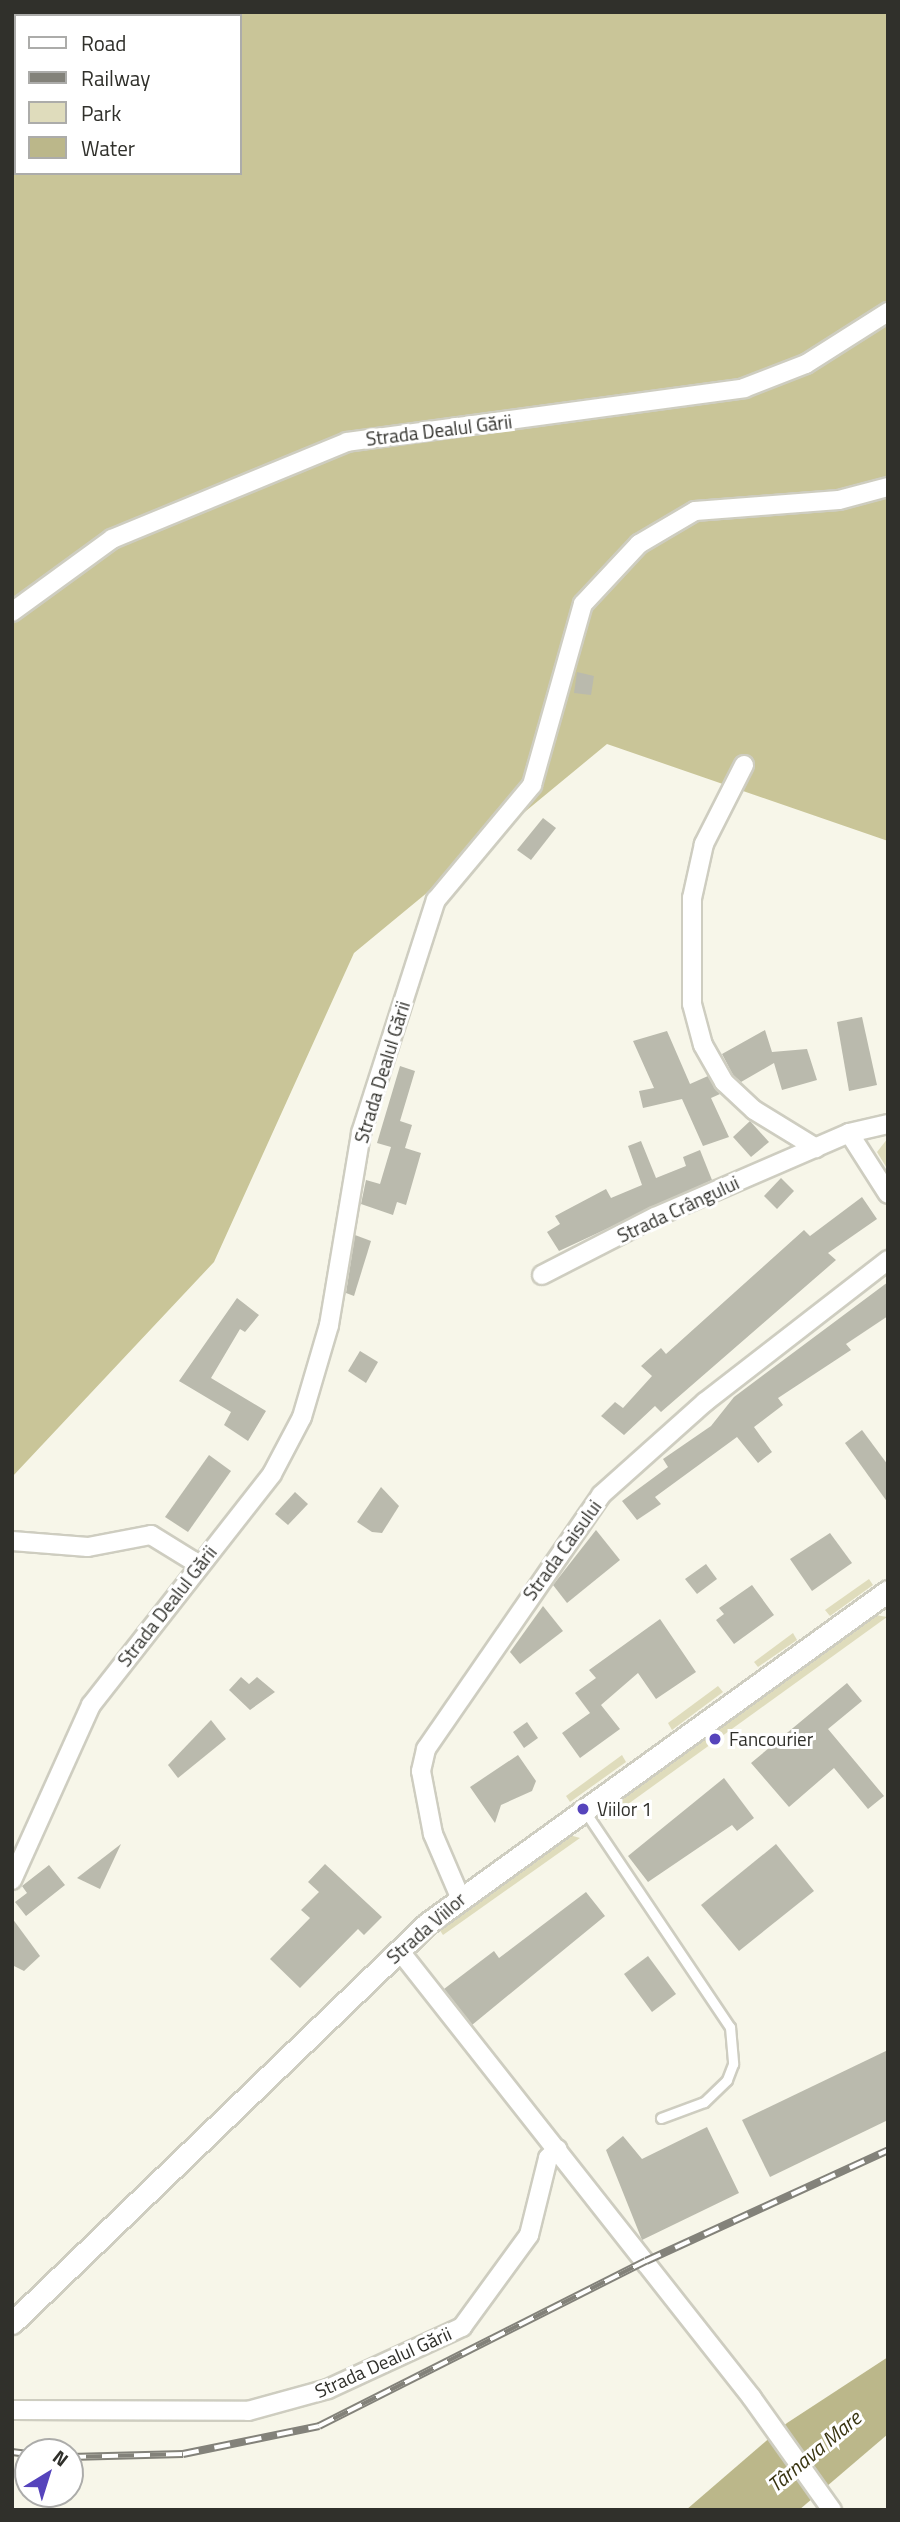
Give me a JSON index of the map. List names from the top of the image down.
{
  "streets": {
    "street": [
      "Strada Dealul Gării",
      "Strada Crângului",
      "Strada Caisului",
      "Strada Viilor"
    ]
  },
  "crossings": [
    ["Strada Caisului", "Strada Viilor"]
  ],
  "water": ["Târnava Mare"],
  "places": ["Fancourier", "Viilor 1"],
  "legend": [
    "Road",
    "Railway",
    "Park",
    "Water"
  ],
  "north": "top right"
}
